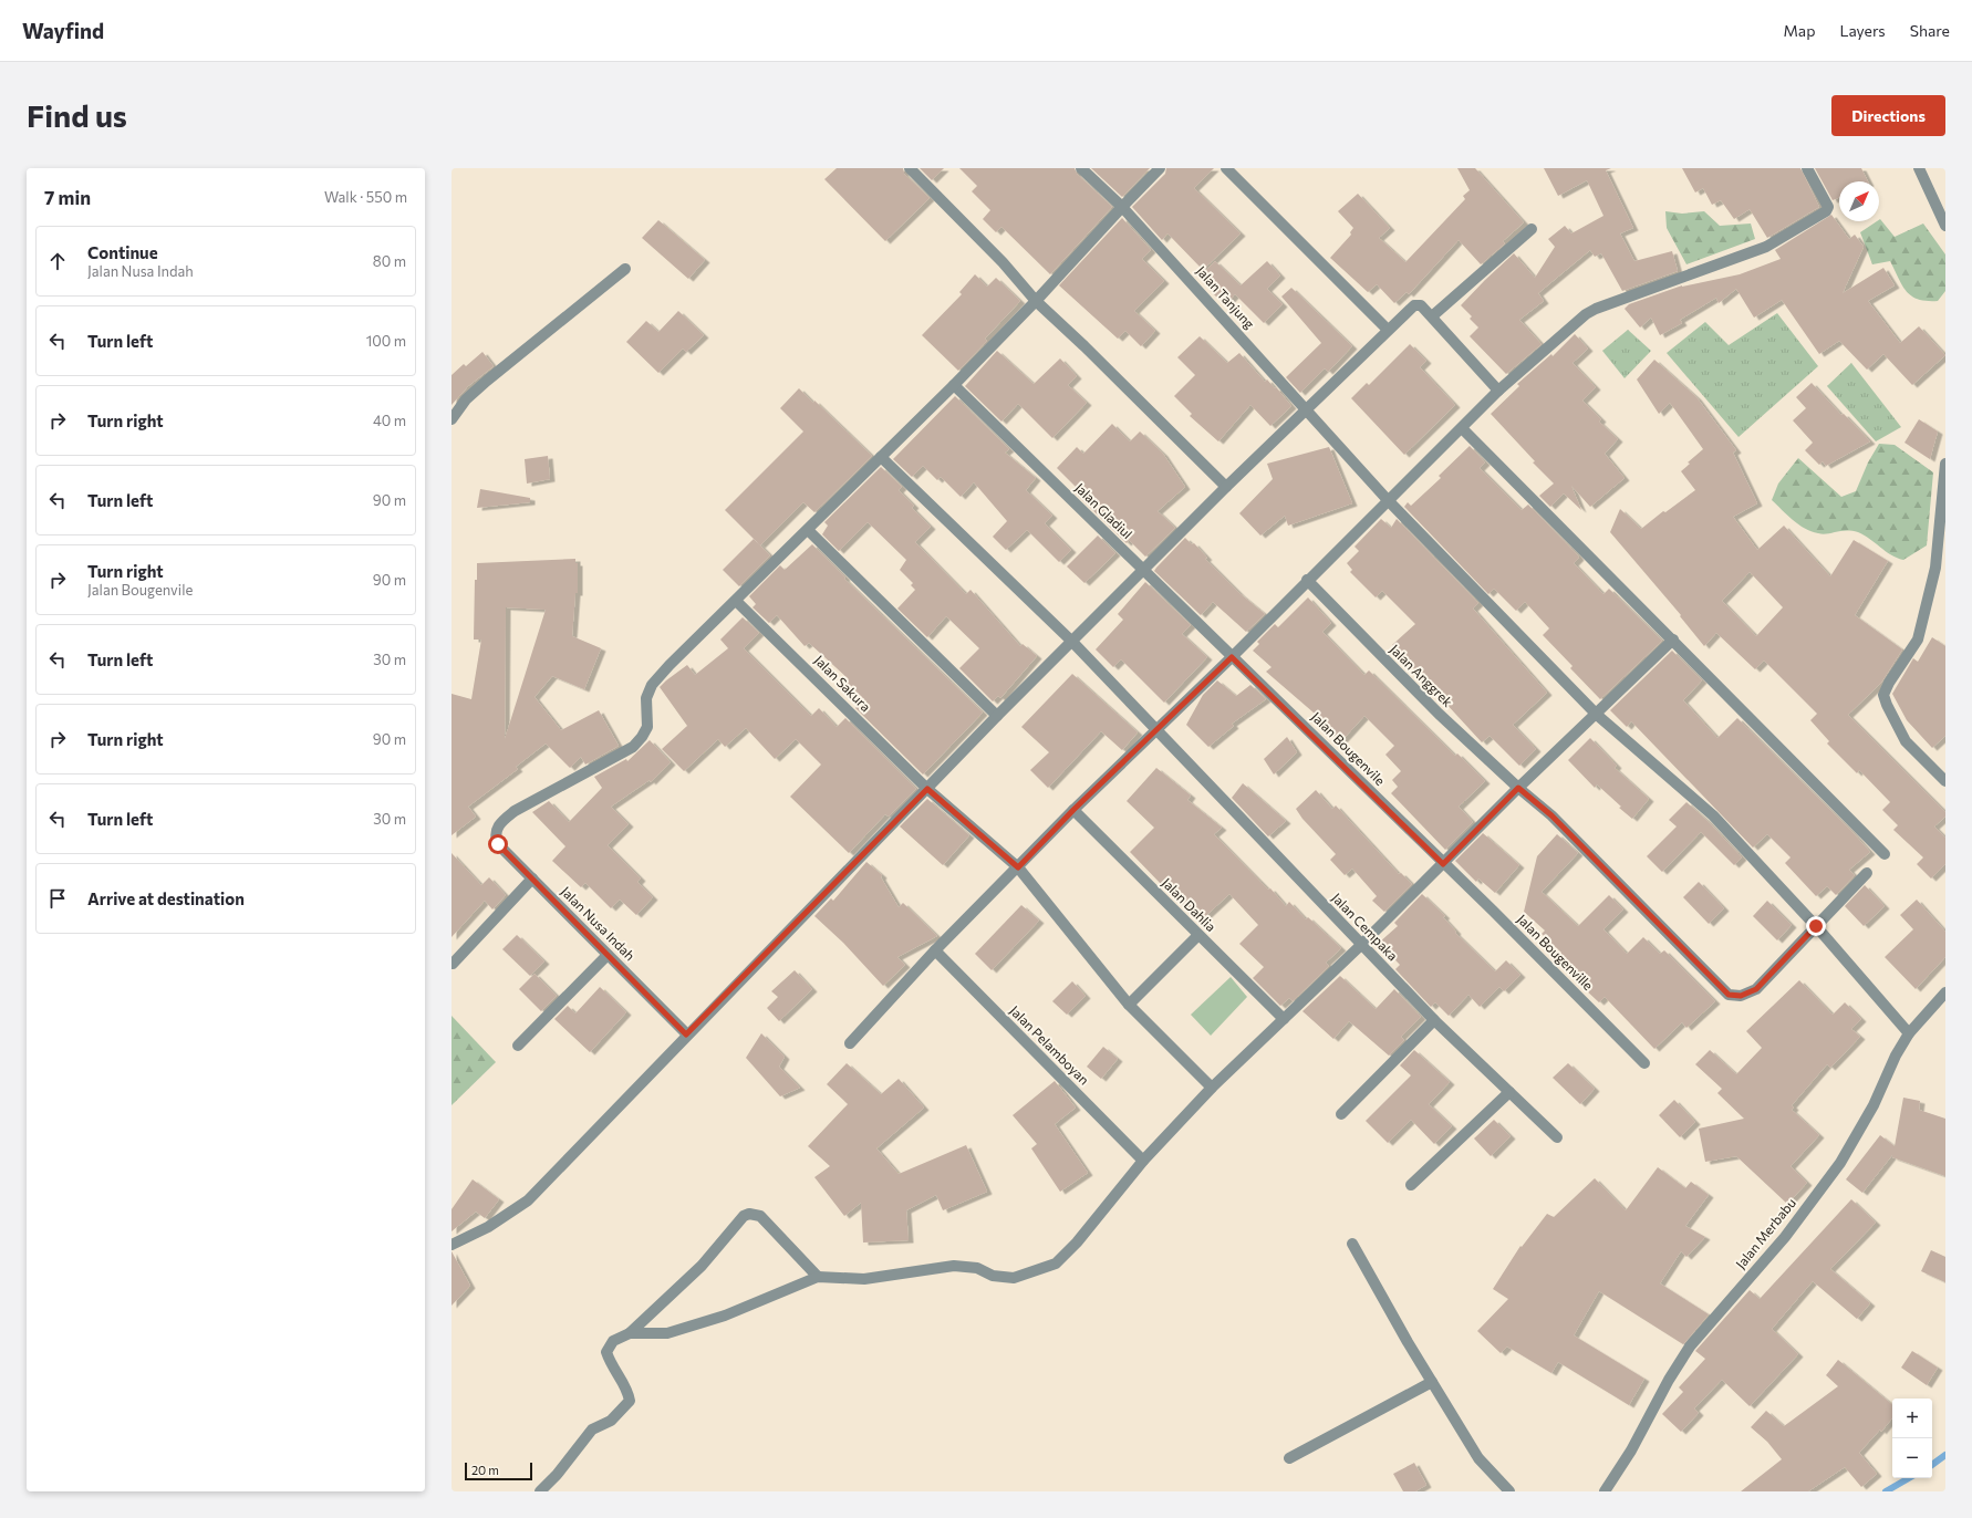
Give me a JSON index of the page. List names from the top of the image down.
{
  "streets": {
    "street": [
      "Jalan Tanjung",
      "Jalan Gladiul",
      "Jalan Anggrek",
      "Jalan Sakura",
      "Jalan Bougenvile",
      "Jalan Dahlia",
      "Jalan Nusa Indah",
      "Jalan Cempaka",
      "Jalan Bougenville",
      "Jalan Pelamboyan",
      "Jalan Merbabu"
    ]
  },
  "crossings": [
    ["Jalan Tanjung", "Jalan Anggrek"],
    ["Jalan Tanjung", "Jalan Merbabu"],
    ["Jalan Gladiul", "Jalan Bougenvile"],
    ["Jalan Sakura", "Jalan Nusa Indah"],
    ["Jalan Bougenvile", "Jalan Bougenville"]
  ],
  "scale_bar": "20 m",
  "north": "top right",
  "page": {
    "header": "Wayfind",
    "nav": ["Map", "Layers", "Share"],
    "buttons": "Directions",
    "title": "Find us",
    "heading": ["7 min", "Walk · 550 m"],
    "list": [
      ["Continue", "Jalan Nusa Indah", "80 m"],
      ["Turn left", "100 m"],
      ["Turn right", "40 m"],
      ["Turn left", "90 m"],
      ["Turn right", "Jalan Bougenvile", "90 m"],
      ["Turn left", "30 m"],
      ["Turn right", "90 m"],
      ["Turn left", "30 m"],
      "Arrive at destination"
    ],
    "map_buttons": ["+", "−"],
    "scale": "20 m"
  }
}
